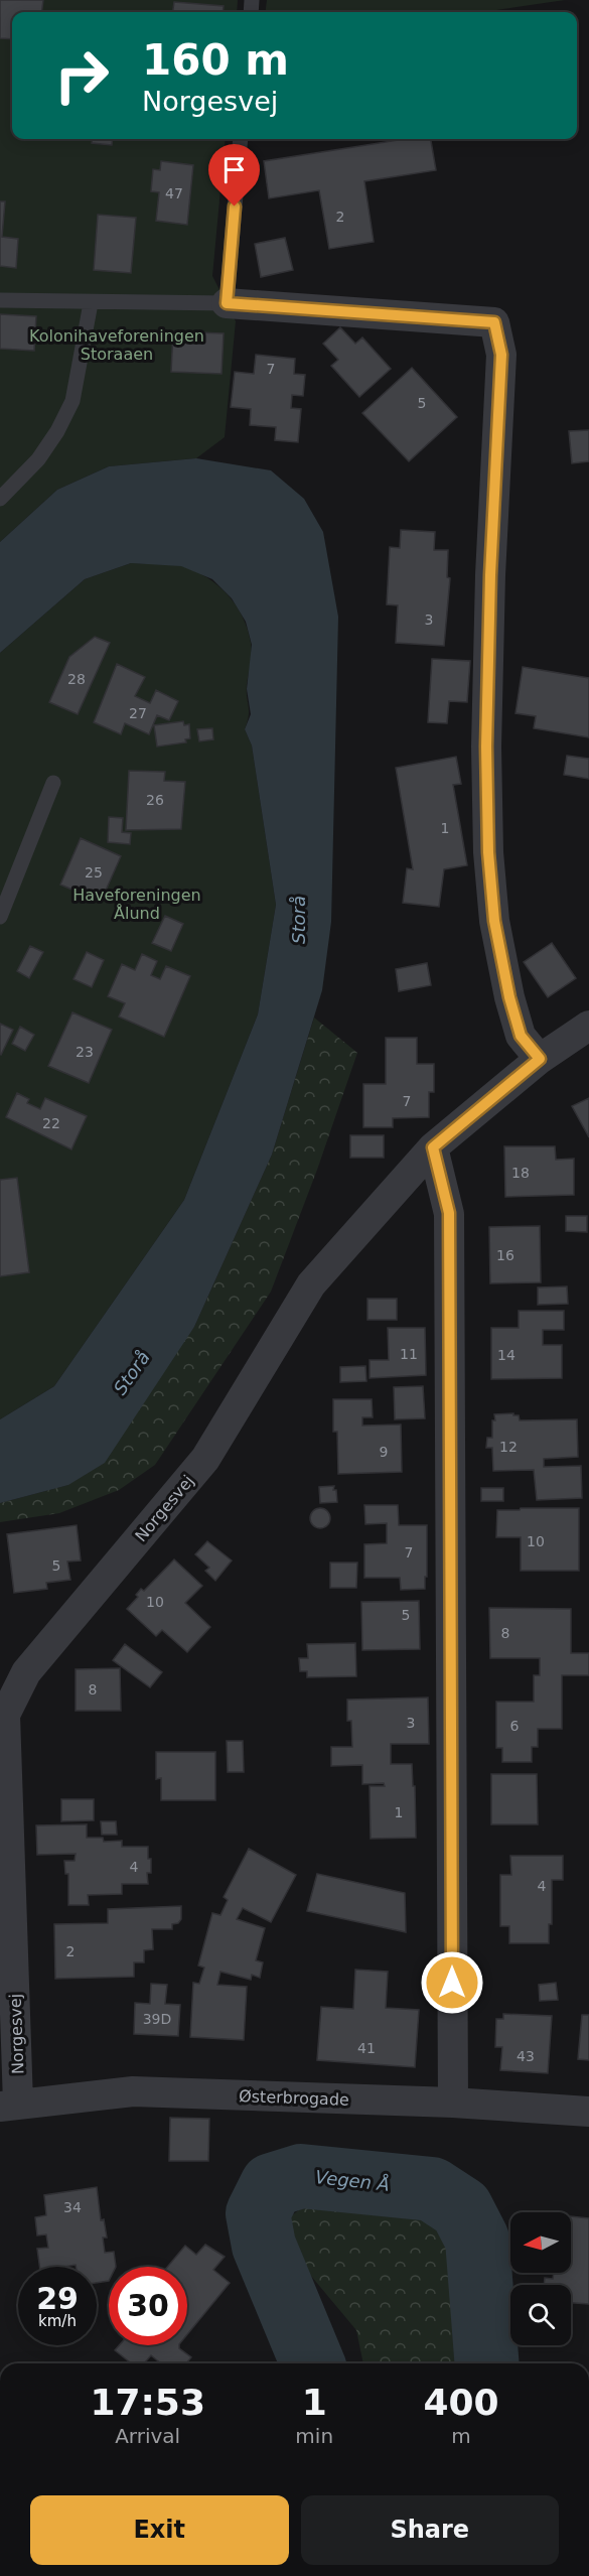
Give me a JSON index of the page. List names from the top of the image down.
{
  "streets": {
    "street": ["Norgesvej", "Østerbrogade"]
  },
  "crossings": [
    ["Norgesvej", "Østerbrogade"]
  ],
  "water": ["Storå", "Vegen Å"],
  "parks": ["Kolonihaveforeningen Storaaen", "Haveforeningen Ålund"],
  "house_numbers": [
    "47",
    "2",
    "7",
    "5",
    "3",
    "28",
    "27",
    "26",
    "1",
    "25",
    "23",
    "7",
    "22",
    "18",
    "16",
    "11",
    "14",
    "12",
    "9",
    "10",
    "7",
    "5",
    "10",
    "5",
    "8",
    "8",
    "3",
    "6",
    "1",
    "4",
    "4",
    "2",
    "39D",
    "41",
    "43",
    "34"
  ],
  "north": "left",
  "page": {
    "turn": ["160 m", "Norgesvej"],
    "speed": "29 km/h",
    "limit": "30",
    "eta": [
      "17:53",
      "Arrival",
      "1",
      "min",
      "400",
      "m"
    ],
    "buttons": ["Exit", "Share"]
  }
}
